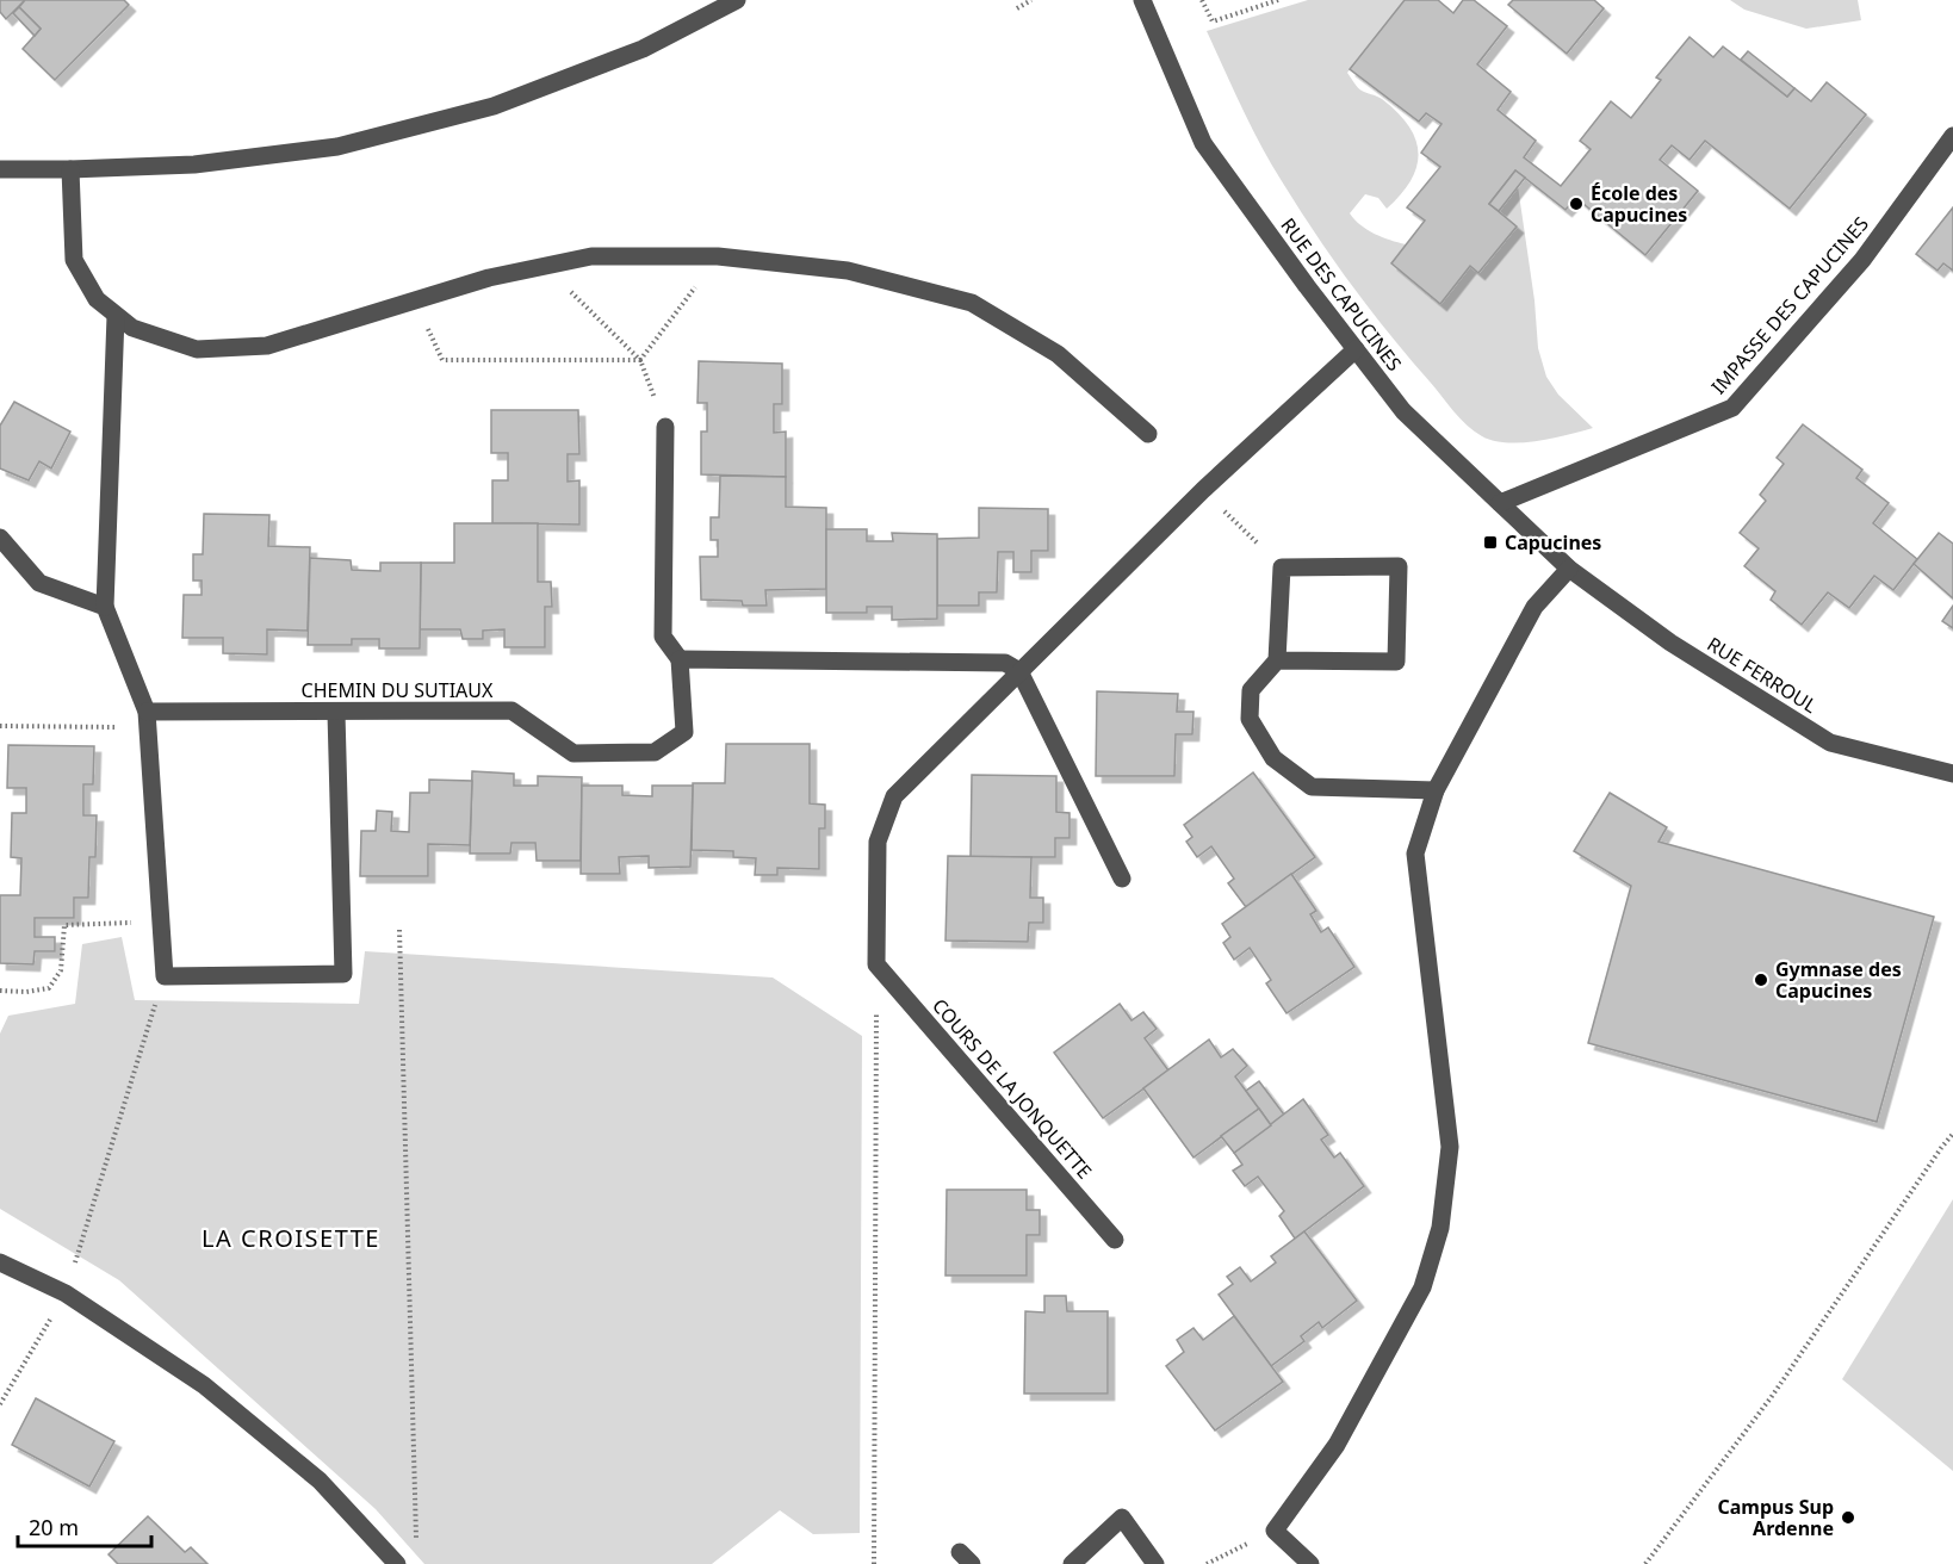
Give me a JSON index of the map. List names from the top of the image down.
{
  "streets": {
    "street": [
      "RUE DES CAPUCINES",
      "IMPASSE DES CAPUCINES",
      "RUE FERROUL",
      "CHEMIN DU SUTIAUX",
      "COURS DE LA JONQUETTE"
    ]
  },
  "crossings": [
    ["RUE DES CAPUCINES", "IMPASSE DES CAPUCINES"],
    ["RUE DES CAPUCINES", "RUE FERROUL"]
  ],
  "districts": ["LA CROISETTE"],
  "places": {
    "other": ["École des Capucines", "Gymnase des Capucines", "Campus Sup Ardenne"],
    "transit": ["Capucines"]
  },
  "scale_bar": "20 m"
}
